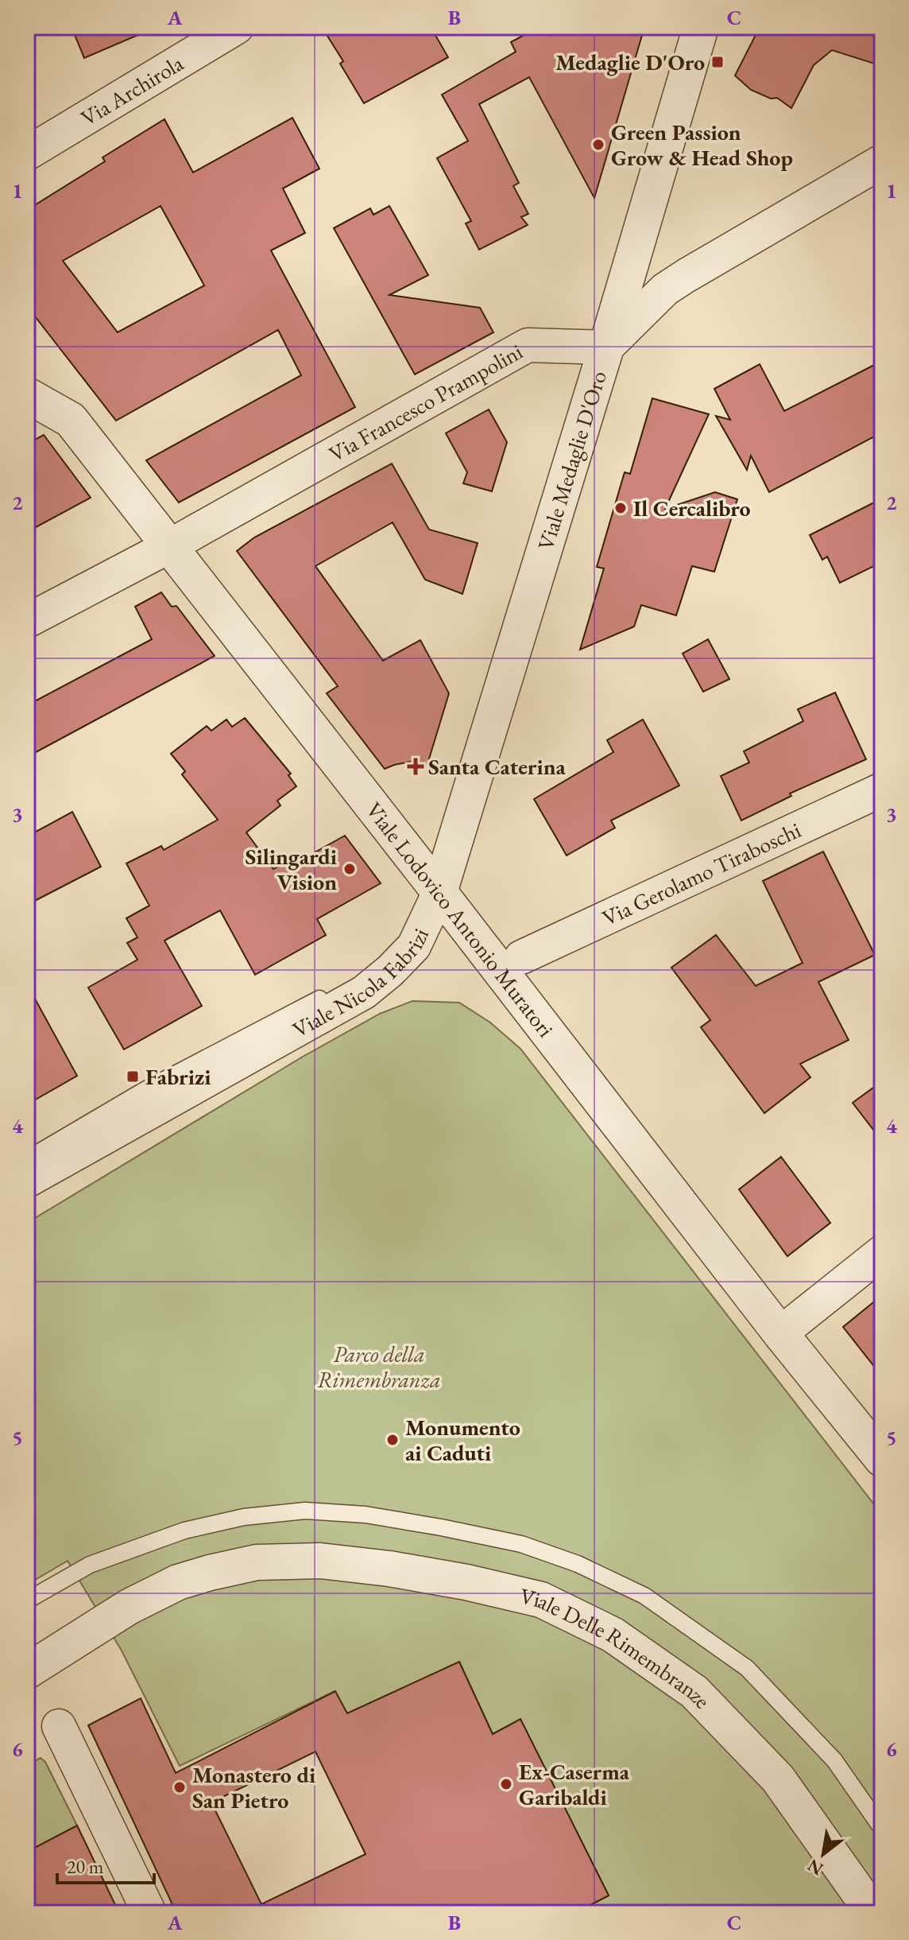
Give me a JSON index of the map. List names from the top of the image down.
{
  "streets": {
    "street": [
      "Via Archirola",
      "Via Francesco Prampolini",
      "Viale Medaglie D'Oro",
      "Via Gerolamo Tiraboschi",
      "Viale Lodovico Antonio Muratori",
      "Viale Nicola Fabrizi",
      "Viale Delle Rimembranze"
    ]
  },
  "crossings": [
    ["Via Francesco Prampolini", "Viale Medaglie D'Oro"],
    ["Via Francesco Prampolini", "Viale Lodovico Antonio Muratori"],
    ["Viale Medaglie D'Oro", "Viale Lodovico Antonio Muratori"],
    ["Viale Medaglie D'Oro", "Viale Nicola Fabrizi"],
    ["Viale Lodovico Antonio Muratori", "Viale Nicola Fabrizi"]
  ],
  "parks": ["Parco della Rimembranza"],
  "places": {
    "transit": ["Medaglie D'Oro", "Fabrizi"],
    "other": [
      "Green Passion Grow & Head Shop",
      "Il Cercalibro",
      "Silingardi Vision",
      "Monumento ai Caduti",
      "Ex-Caserma Garibaldi",
      "Monastero di San Pietro"
    ],
    "health": ["Santa Caterina"]
  },
  "scale_bar": "20 m",
  "north": "bottom left",
  "grid": {
    "columns": ["A", "B", "C"],
    "rows": [
      "1",
      "2",
      "3",
      "4",
      "5",
      "6"
    ]
  }
}
